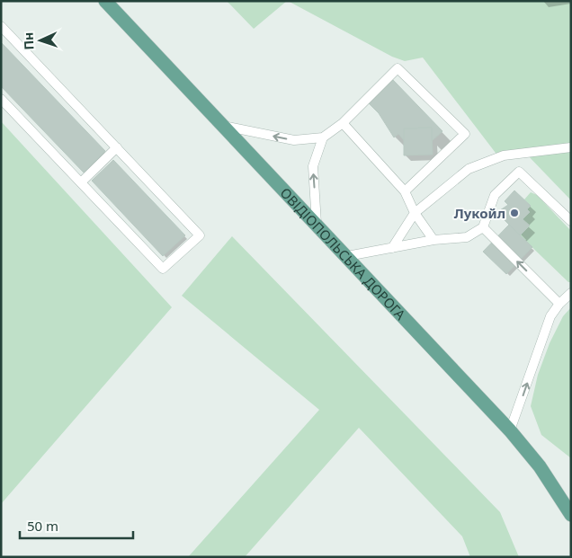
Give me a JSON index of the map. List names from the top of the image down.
{
  "streets": {
    "main road": ["ОВІДІОПОЛЬСЬКА ДОРОГА"]
  },
  "places": ["Лукойл"],
  "scale_bar": "50 m",
  "north": "left"
}
